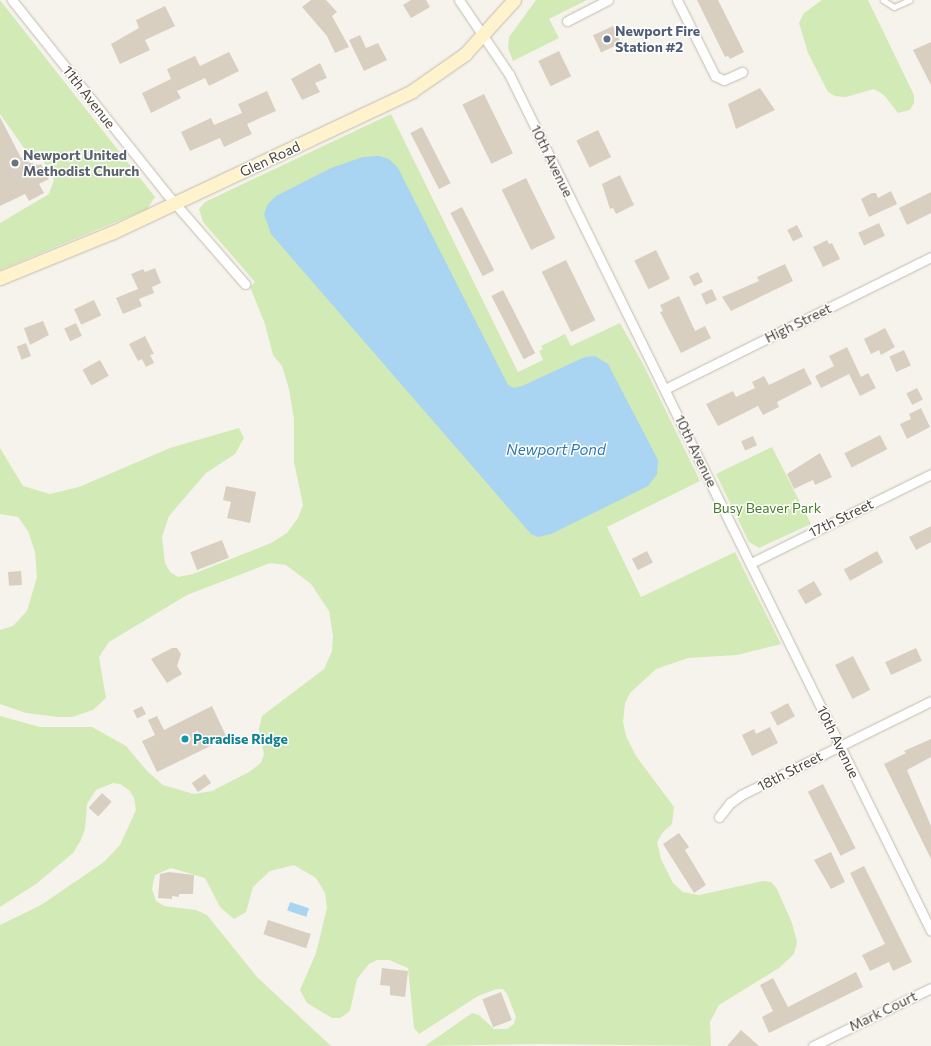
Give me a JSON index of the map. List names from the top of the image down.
{
  "streets": {
    "street": [
      "11th Avenue",
      "Glen Road",
      "10th Avenue",
      "High Street",
      "17th Street",
      "18th Street",
      "Mark Court"
    ]
  },
  "crossings": [
    ["11th Avenue", "Glen Road"],
    ["Glen Road", "10th Avenue"],
    ["10th Avenue", "High Street"],
    ["10th Avenue", "17th Street"],
    ["10th Avenue", "18th Street"]
  ],
  "water": ["Newport Pond"],
  "parks": ["Busy Beaver Park"],
  "places": ["Newport Fire Station #2", "Newport United Methodist Church", "Paradise Ridge"]
}
